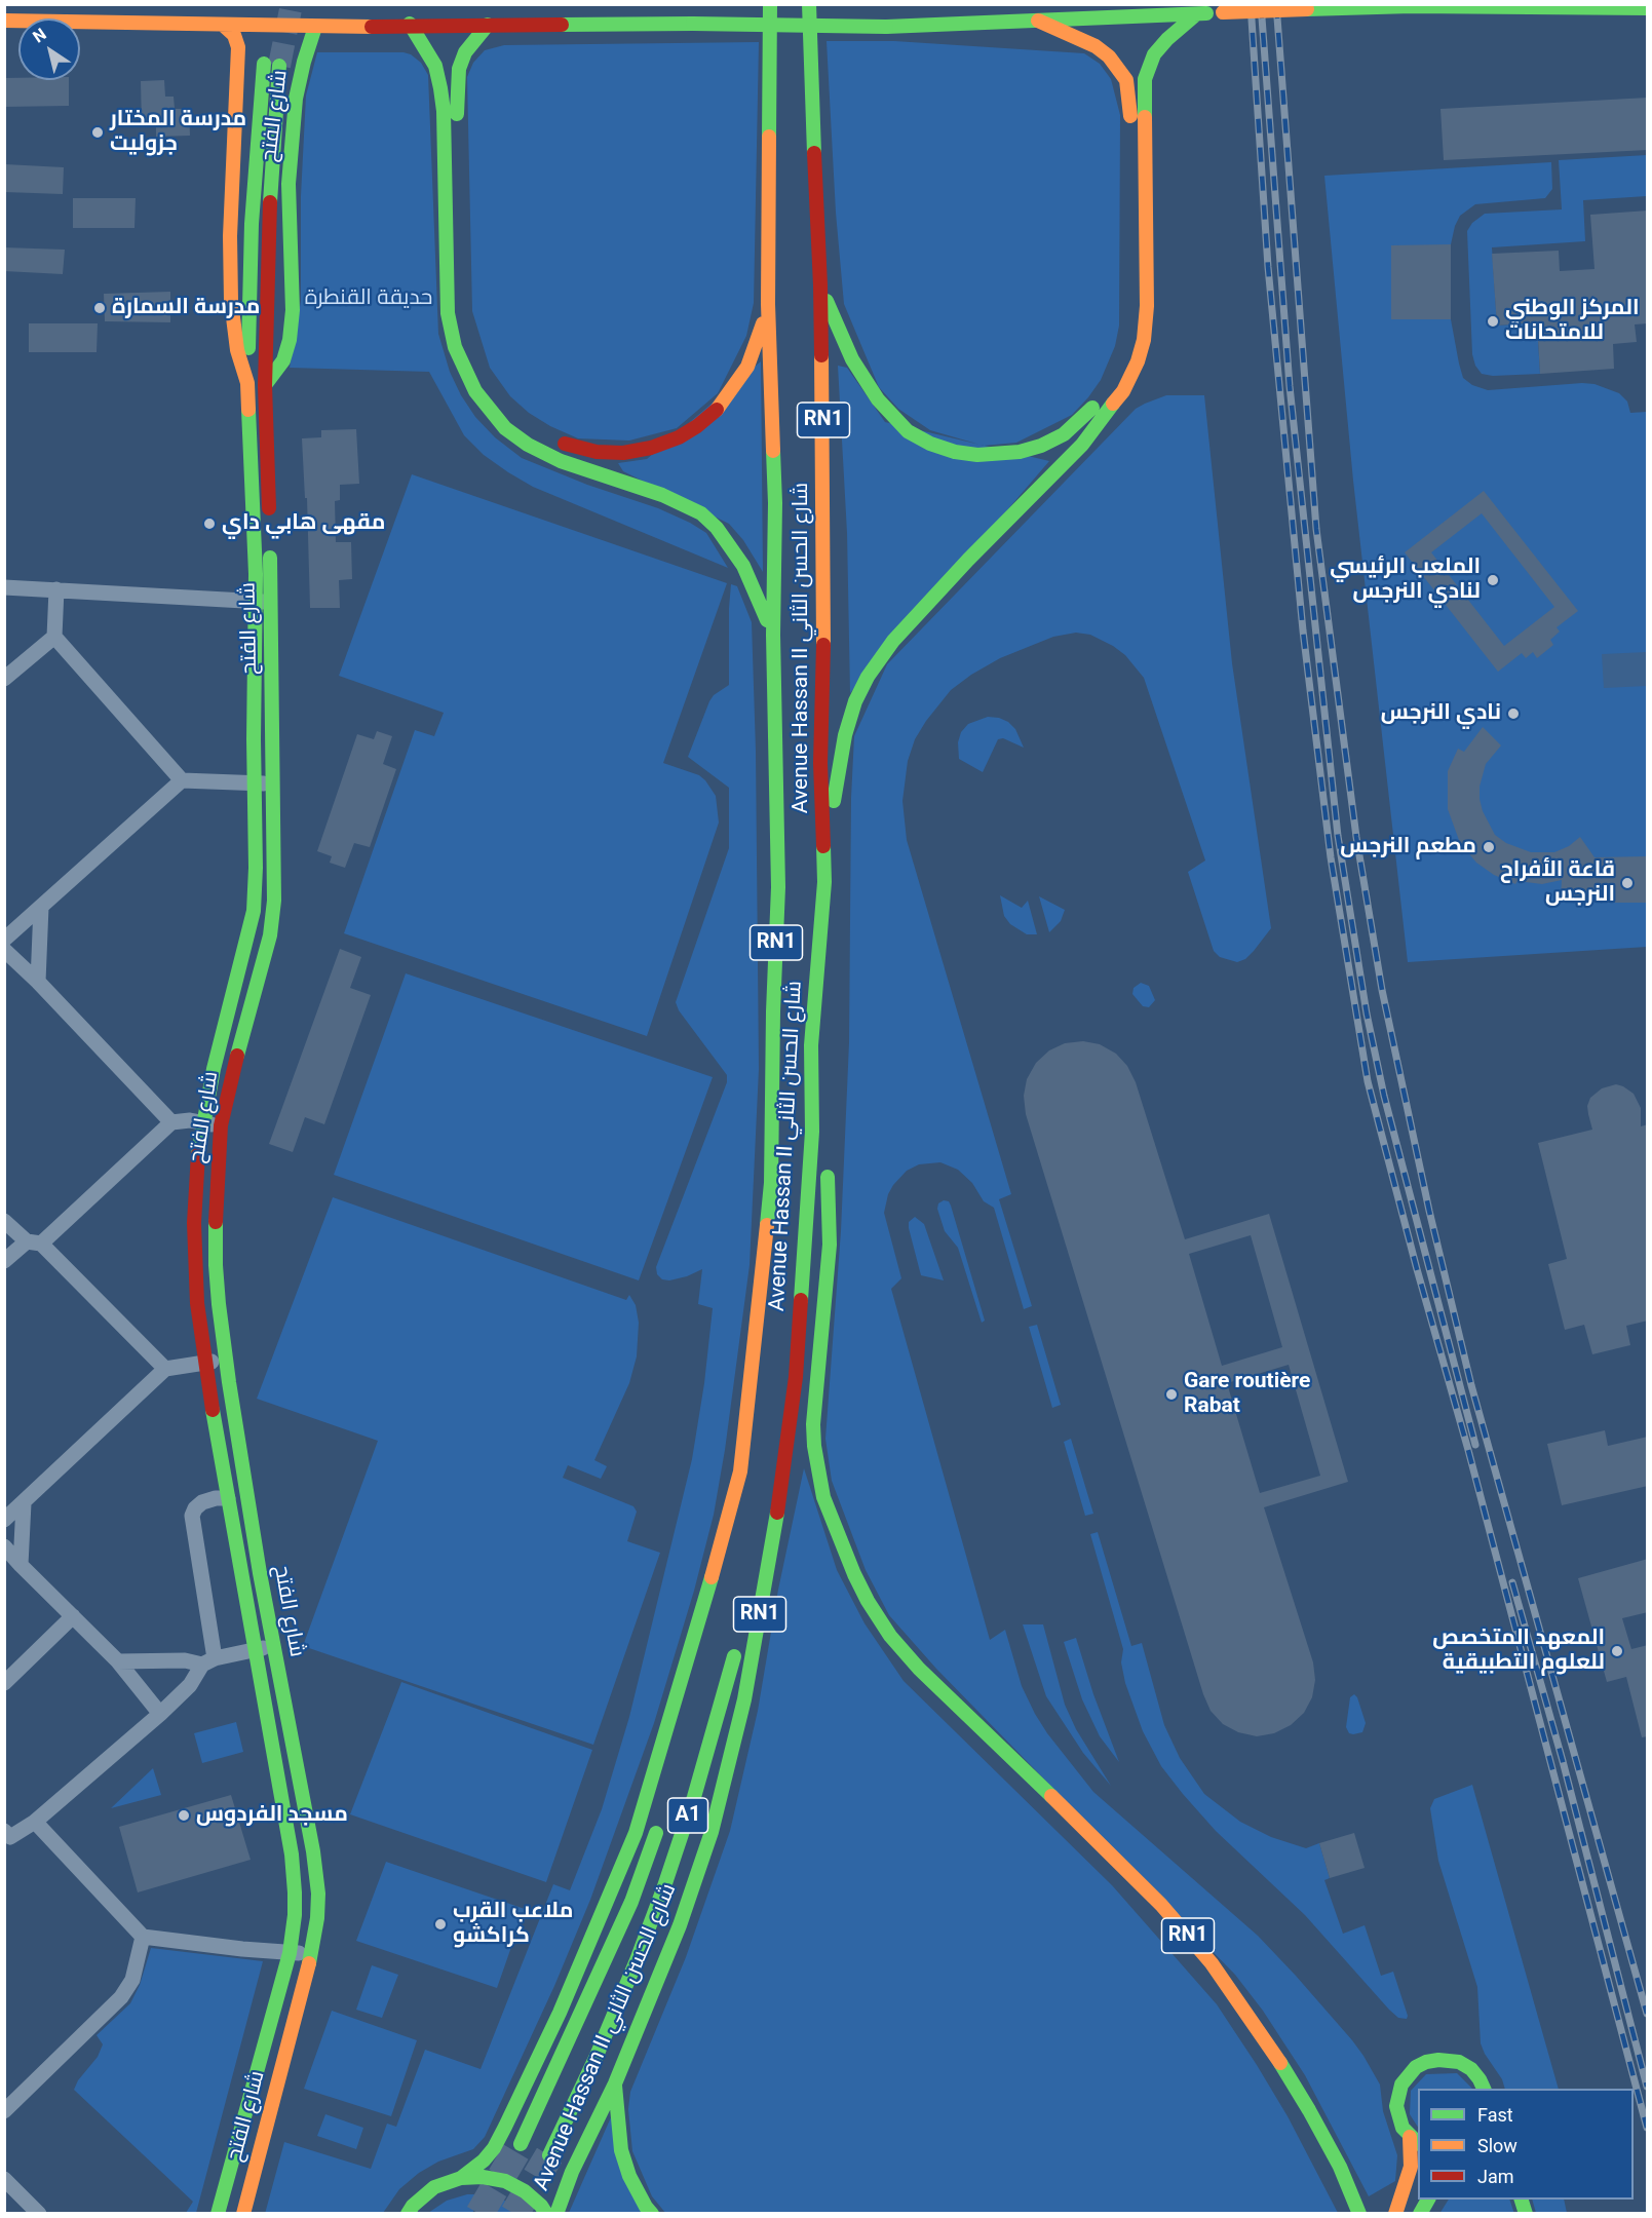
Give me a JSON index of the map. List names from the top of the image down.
{
  "streets": {
    "main road": [
      "شارع الفتح",
      "RN1",
      "Avenue Hassan II شارع الحسن الثاني",
      "A1"
    ]
  },
  "crossings": [
    ["RN1", "Avenue Hassan II شارع الحسن الثاني"]
  ],
  "parks": ["حديقة القنطرة"],
  "places": [
    "مدرسة المختار جزوليت",
    "مدرسة السمارة",
    "المركز الوطني للامتحانات",
    "مقهى هابي داي",
    "الملعب الرئيسي لنادي النرجس",
    "نادي النرجس",
    "مطعم النرجس",
    "قاعة الأفراح النرجس",
    "Gare routière Rabat",
    "المعهد المتخصص للعلوم التطبيقية",
    "مسجد الفردوس",
    "ملاعب القرب كراكشو"
  ],
  "legend": ["Fast", "Slow", "Jam"],
  "north": "top left"
}
